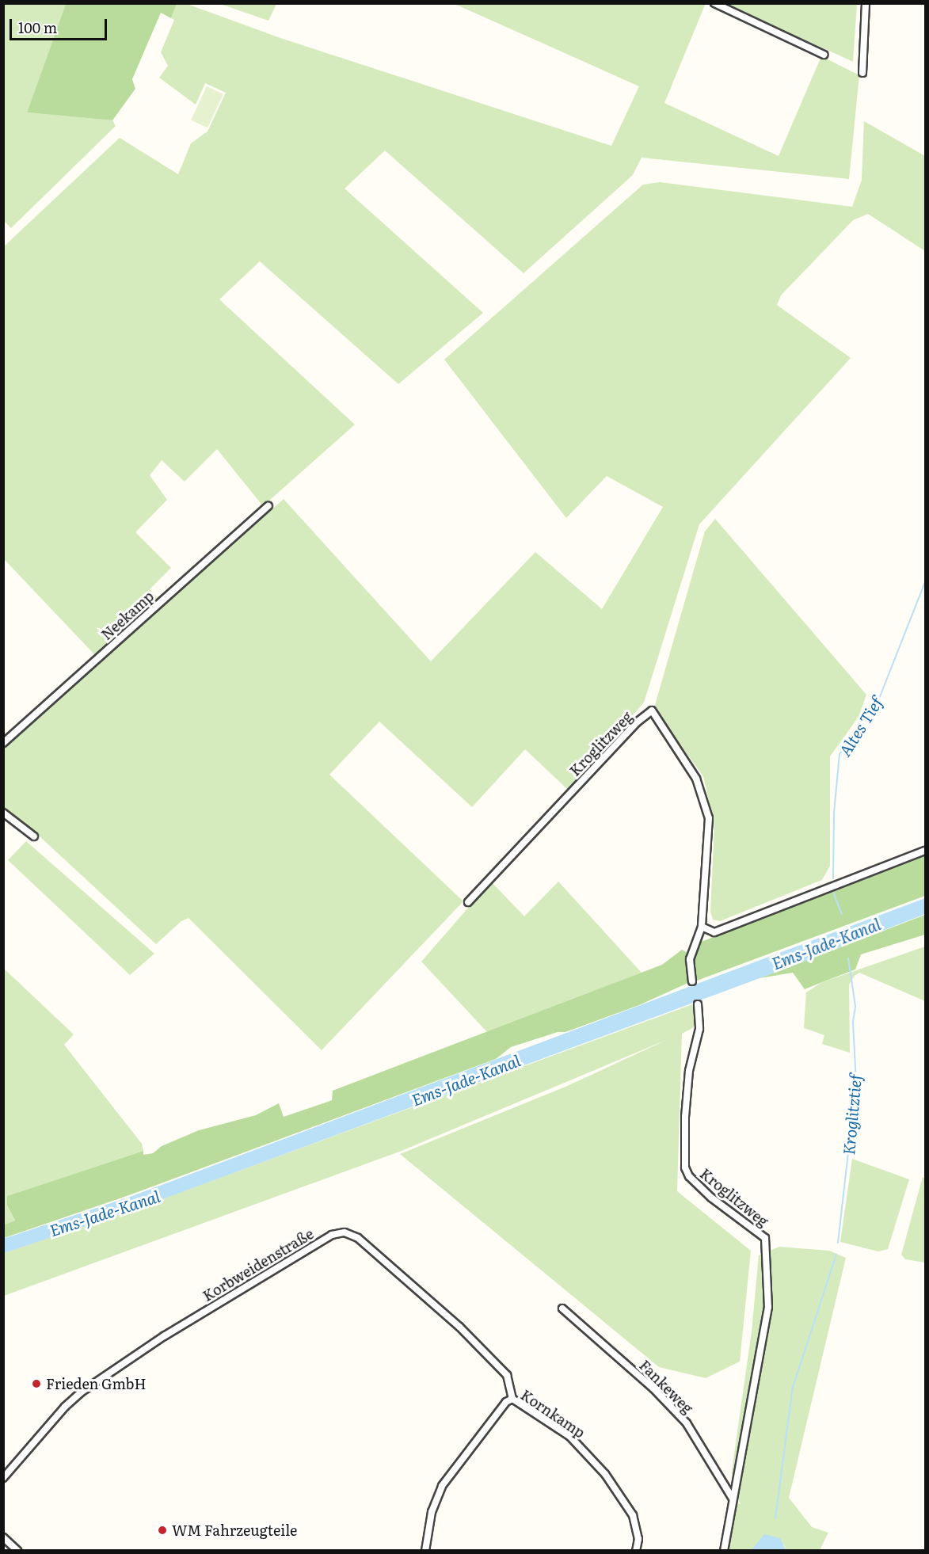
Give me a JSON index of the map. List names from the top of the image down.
{
  "streets": {
    "street": [
      "Neekamp",
      "Kroglitzweg",
      "Korbweidenstraße",
      "Fankeweg",
      "Kornkamp"
    ]
  },
  "crossings": [
    ["Kroglitzweg", "Fankeweg"],
    ["Korbweidenstraße", "Kornkamp"]
  ],
  "water": ["Altes Tief", "Ems-Jade-Kanal", "Kroglitztief"],
  "places": ["Frieden GmbH", "WM Fahrzeugteile"],
  "scale_bar": "100 m"
}
